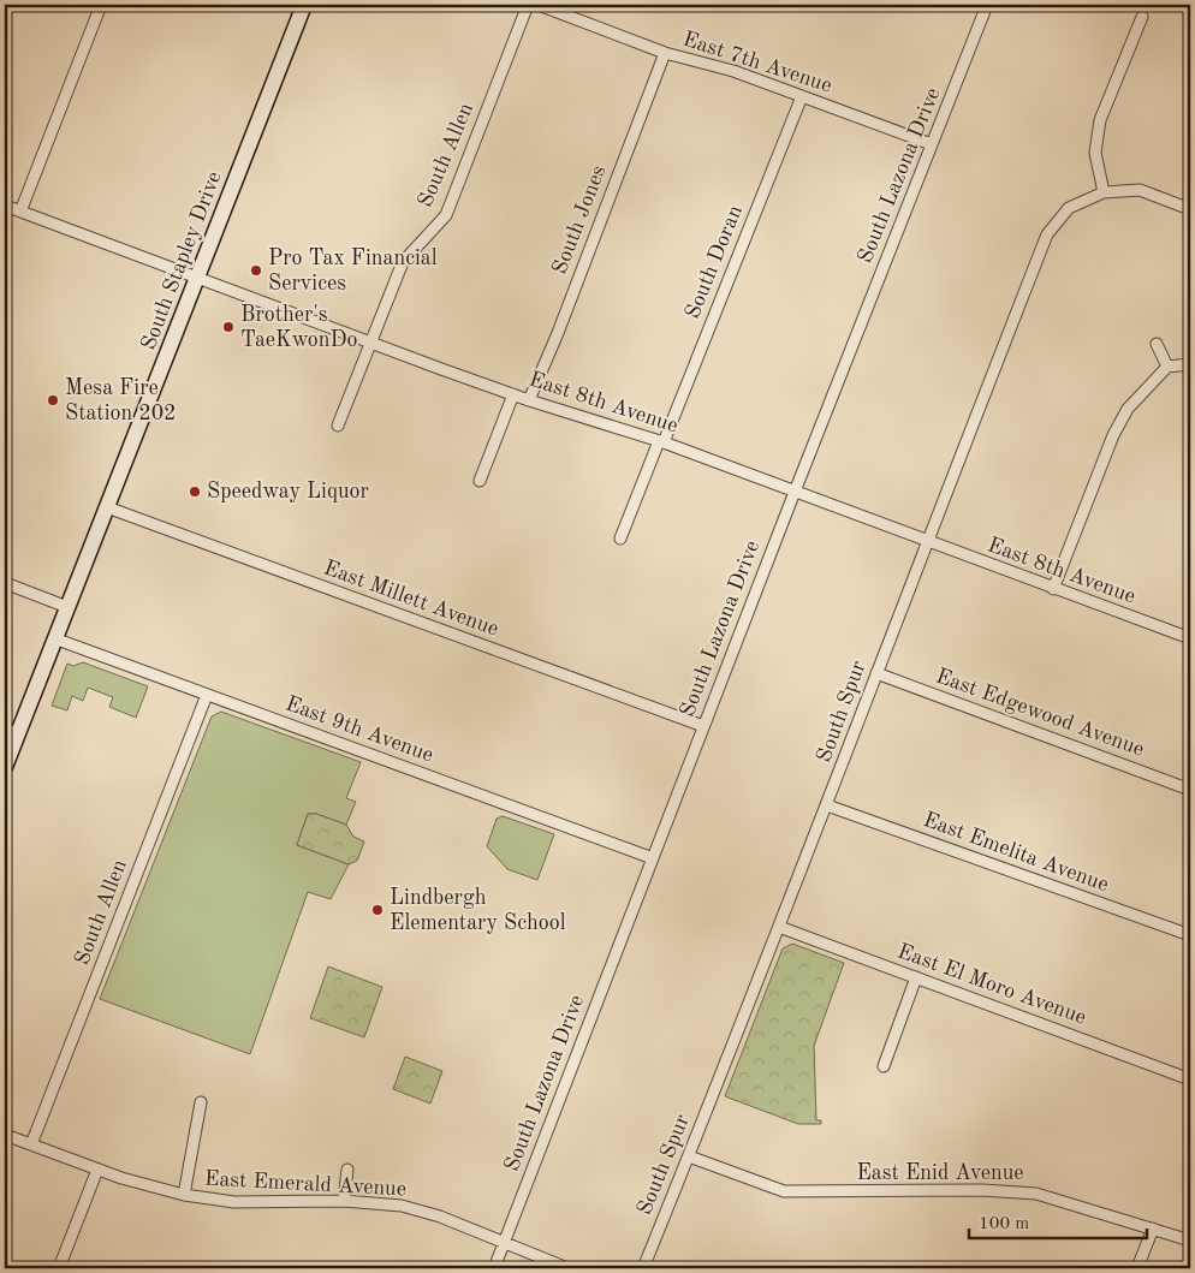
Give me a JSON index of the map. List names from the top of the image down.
{
  "streets": {
    "main road": ["South Stapley Drive"],
    "street": [
      "East 7th Avenue",
      "South Allen",
      "South Lazona Drive",
      "South Jones",
      "South Doran",
      "East 8th Avenue",
      "East Millett Avenue",
      "South Spur",
      "East Edgewood Avenue",
      "East 9th Avenue",
      "East Emelita Avenue",
      "East El Moro Avenue",
      "East Enid Avenue",
      "East Emerald Avenue"
    ]
  },
  "crossings": [
    ["East 7th Avenue", "South Lazona Drive"],
    ["East 7th Avenue", "South Jones"],
    ["East 7th Avenue", "South Doran"],
    ["South Allen", "East 8th Avenue"],
    ["South Allen", "East 9th Avenue"],
    ["South Allen", "East Emerald Avenue"],
    ["South Lazona Drive", "East 8th Avenue"],
    ["South Lazona Drive", "East Millett Avenue"],
    ["South Lazona Drive", "East 9th Avenue"],
    ["South Lazona Drive", "East Emerald Avenue"],
    ["South Jones", "East 8th Avenue"],
    ["South Stapley Drive", "East 8th Avenue"],
    ["South Stapley Drive", "East Millett Avenue"],
    ["South Stapley Drive", "East 9th Avenue"],
    ["South Doran", "East 8th Avenue"],
    ["East 8th Avenue", "South Spur"],
    ["South Spur", "East Edgewood Avenue"],
    ["South Spur", "East Emelita Avenue"],
    ["South Spur", "East El Moro Avenue"],
    ["South Spur", "East Enid Avenue"]
  ],
  "places": [
    "Pro Tax Financial Services",
    "Brother's TaeKwonDo",
    "Mesa Fire Station 202",
    "Speedway Liquor",
    "Lindbergh Elementary School"
  ],
  "scale_bar": "100 m"
}
